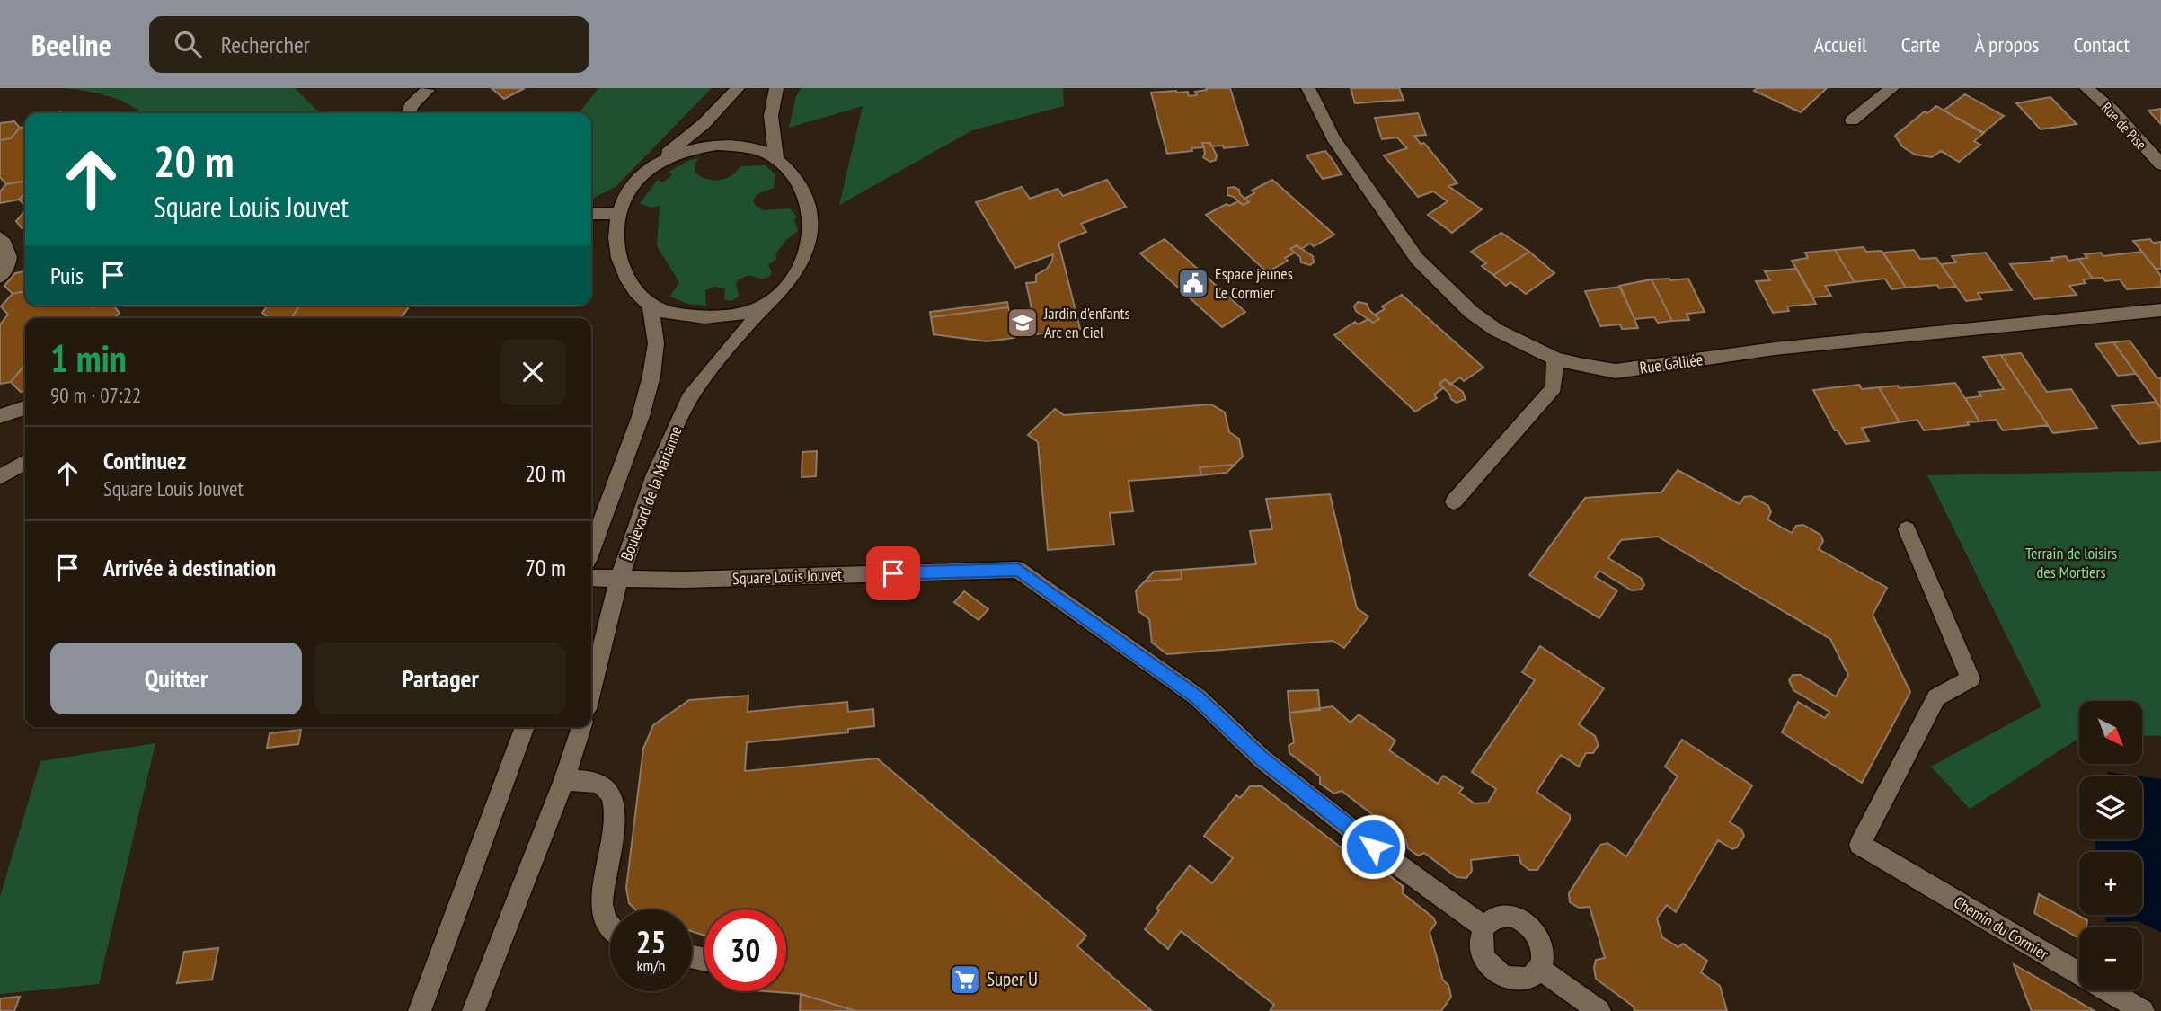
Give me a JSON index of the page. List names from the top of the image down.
{
  "streets": {
    "street": [
      "Rue de Pise",
      "Rue Galilée",
      "Boulevard de la Marianne",
      "Square Louis Jouvet",
      "Chemin du Cormier"
    ]
  },
  "crossings": [
    ["Boulevard de la Marianne", "Square Louis Jouvet"]
  ],
  "parks": ["Terrain de loisirs des Mortiers"],
  "places": {
    "public building": ["Espace jeunes Le Cormier"],
    "school or university": ["Jardin d'enfants Arc en Ciel"],
    "supermarket": ["Super U"]
  },
  "north": "bottom right",
  "page": {
    "header": "Beeline",
    "search": "Rechercher",
    "nav": [
      "Accueil",
      "Carte",
      "À propos",
      "Contact"
    ],
    "turn": ["20 m", "Square Louis Jouvet"],
    "then": "Puis",
    "heading": ["1 min", "90 m · 07:22"],
    "list": [
      {
        "name": "Continuez",
        "note": "Square Louis Jouvet",
        "value": "20 m"
      },
      {
        "name": "Arrivée à destination",
        "value": "70 m"
      }
    ],
    "buttons": ["Quitter", "Partager"],
    "map_buttons": ["+", "−"],
    "speed": "25 km/h",
    "limit": "30"
  }
}
